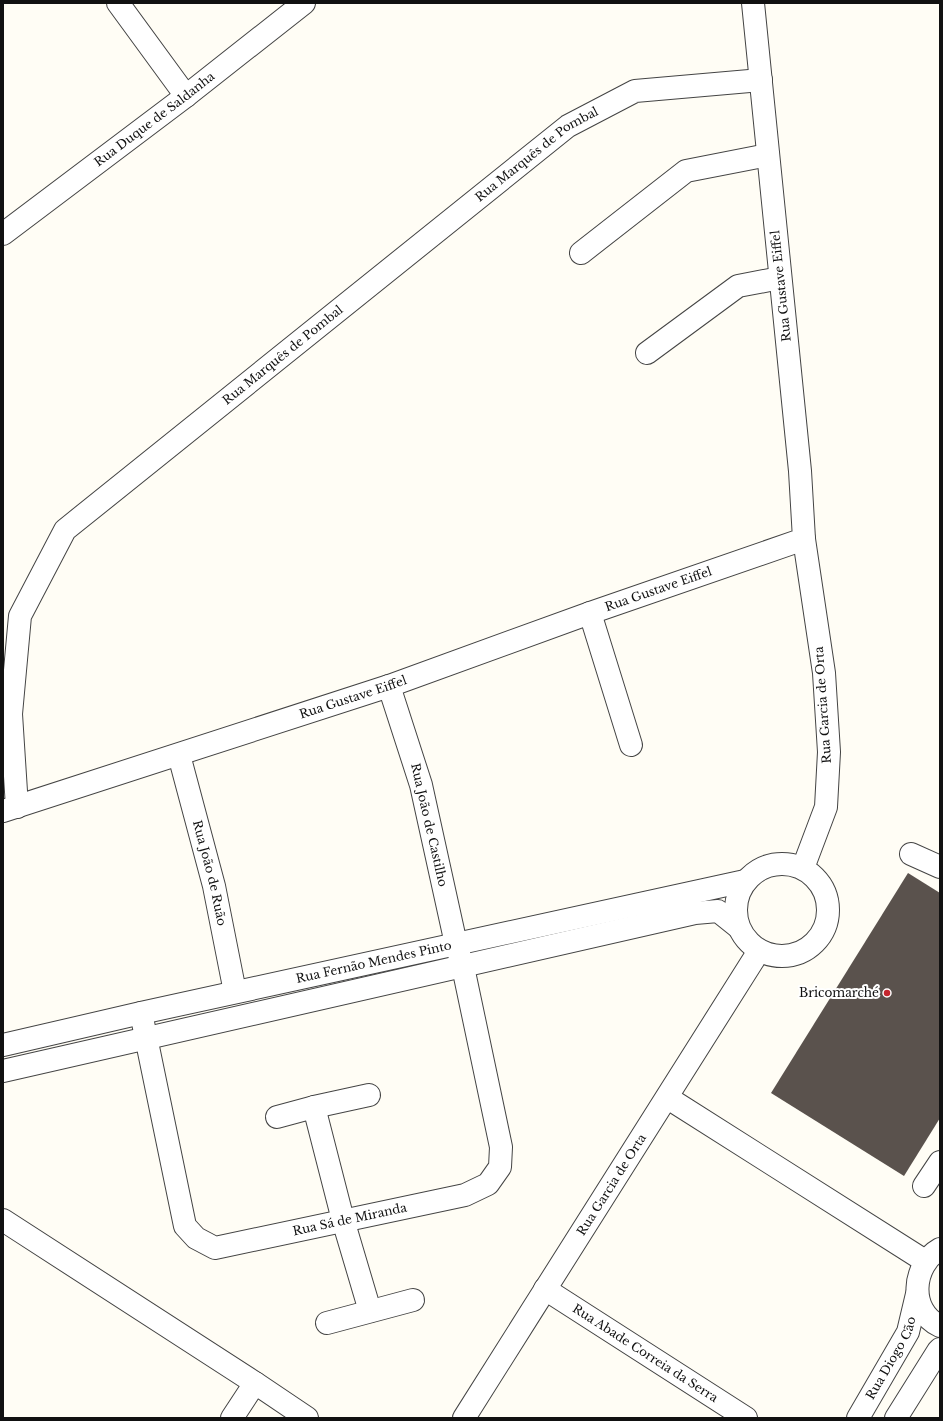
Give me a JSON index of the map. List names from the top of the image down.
{
  "streets": {
    "street": [
      "Rua Duque de Saldanha",
      "Rua Marquês de Pombal",
      "Rua Gustave Eiffel",
      "Rua Garcia de Orta",
      "Rua João de Castilho",
      "Rua João de Ruão",
      "Rua Fernão Mendes Pinto",
      "Rua Sá de Miranda",
      "Rua Abade Correia da Serra",
      "Rua Diogo Cão"
    ]
  },
  "crossings": [
    ["Rua Marquês de Pombal", "Rua Gustave Eiffel"],
    ["Rua Gustave Eiffel", "Rua Garcia de Orta"],
    ["Rua Gustave Eiffel", "Rua João de Castilho"],
    ["Rua Gustave Eiffel", "Rua João de Ruão"],
    ["Rua Garcia de Orta", "Rua Fernão Mendes Pinto"],
    ["Rua Garcia de Orta", "Rua Abade Correia da Serra"],
    ["Rua João de Castilho", "Rua Fernão Mendes Pinto"],
    ["Rua João de Castilho", "Rua Sá de Miranda"],
    ["Rua João de Ruão", "Rua Fernão Mendes Pinto"],
    ["Rua Fernão Mendes Pinto", "Rua Sá de Miranda"]
  ],
  "places": ["Bricomarché"]
}
